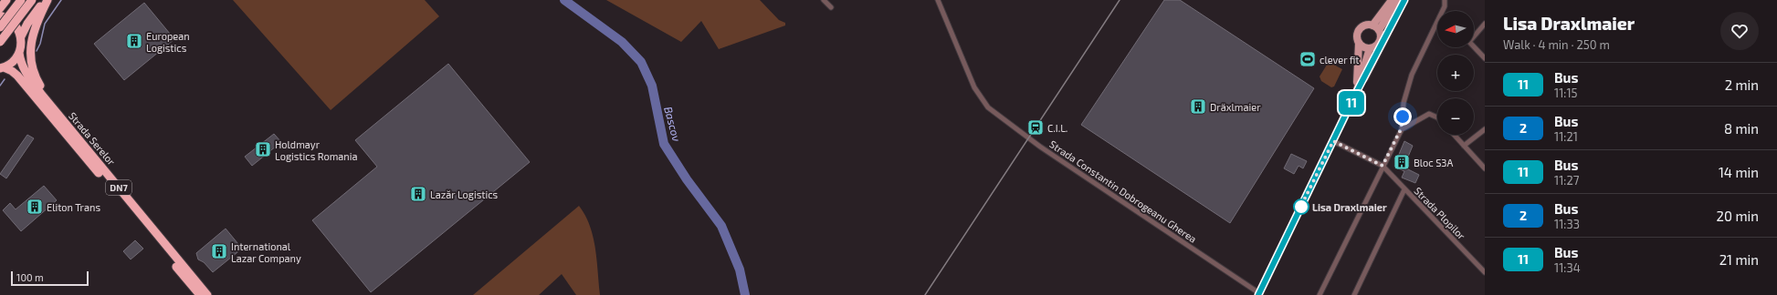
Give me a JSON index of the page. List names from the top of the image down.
{
  "streets": {
    "highway": ["Strada Serelor", "DN7"],
    "street": ["Strada Constantin Dobrogeanu Gherea", "Strada Plopilor"]
  },
  "crossings": [
    ["Strada Serelor", "DN7"]
  ],
  "water": ["Bascov"],
  "places": {
    "building": [
      "European Logistics",
      "Dräxlmaier",
      "Holdmayr Logistics Romania",
      "Bloc S3A",
      "Lazăr Logistics",
      "Eliton Trans",
      "International Lazar Company"
    ],
    "sports": ["clever fit"],
    "station": ["C.I.L."],
    "other": ["Lisa Draxlmaier"]
  },
  "lines": ["bus line 11"],
  "scale_bar": "100 m",
  "north": "left",
  "page": {
    "on_map": "11",
    "heading": ["Lisa Draxlmaier", "Walk · 4 min · 250 m"],
    "map_buttons": ["+", "−"],
    "list": [
      {
        "mark": "11",
        "name": "Bus",
        "note": "11:15",
        "value": "2 min"
      },
      {
        "mark": "2",
        "name": "Bus",
        "note": "11:21",
        "value": "8 min"
      },
      {
        "mark": "11",
        "name": "Bus",
        "note": "11:27",
        "value": "14 min"
      },
      {
        "mark": "2",
        "name": "Bus",
        "note": "11:33",
        "value": "20 min"
      },
      {
        "mark": "11",
        "name": "Bus",
        "note": "11:34",
        "value": "21 min"
      }
    ],
    "scale": "100 m"
  }
}
